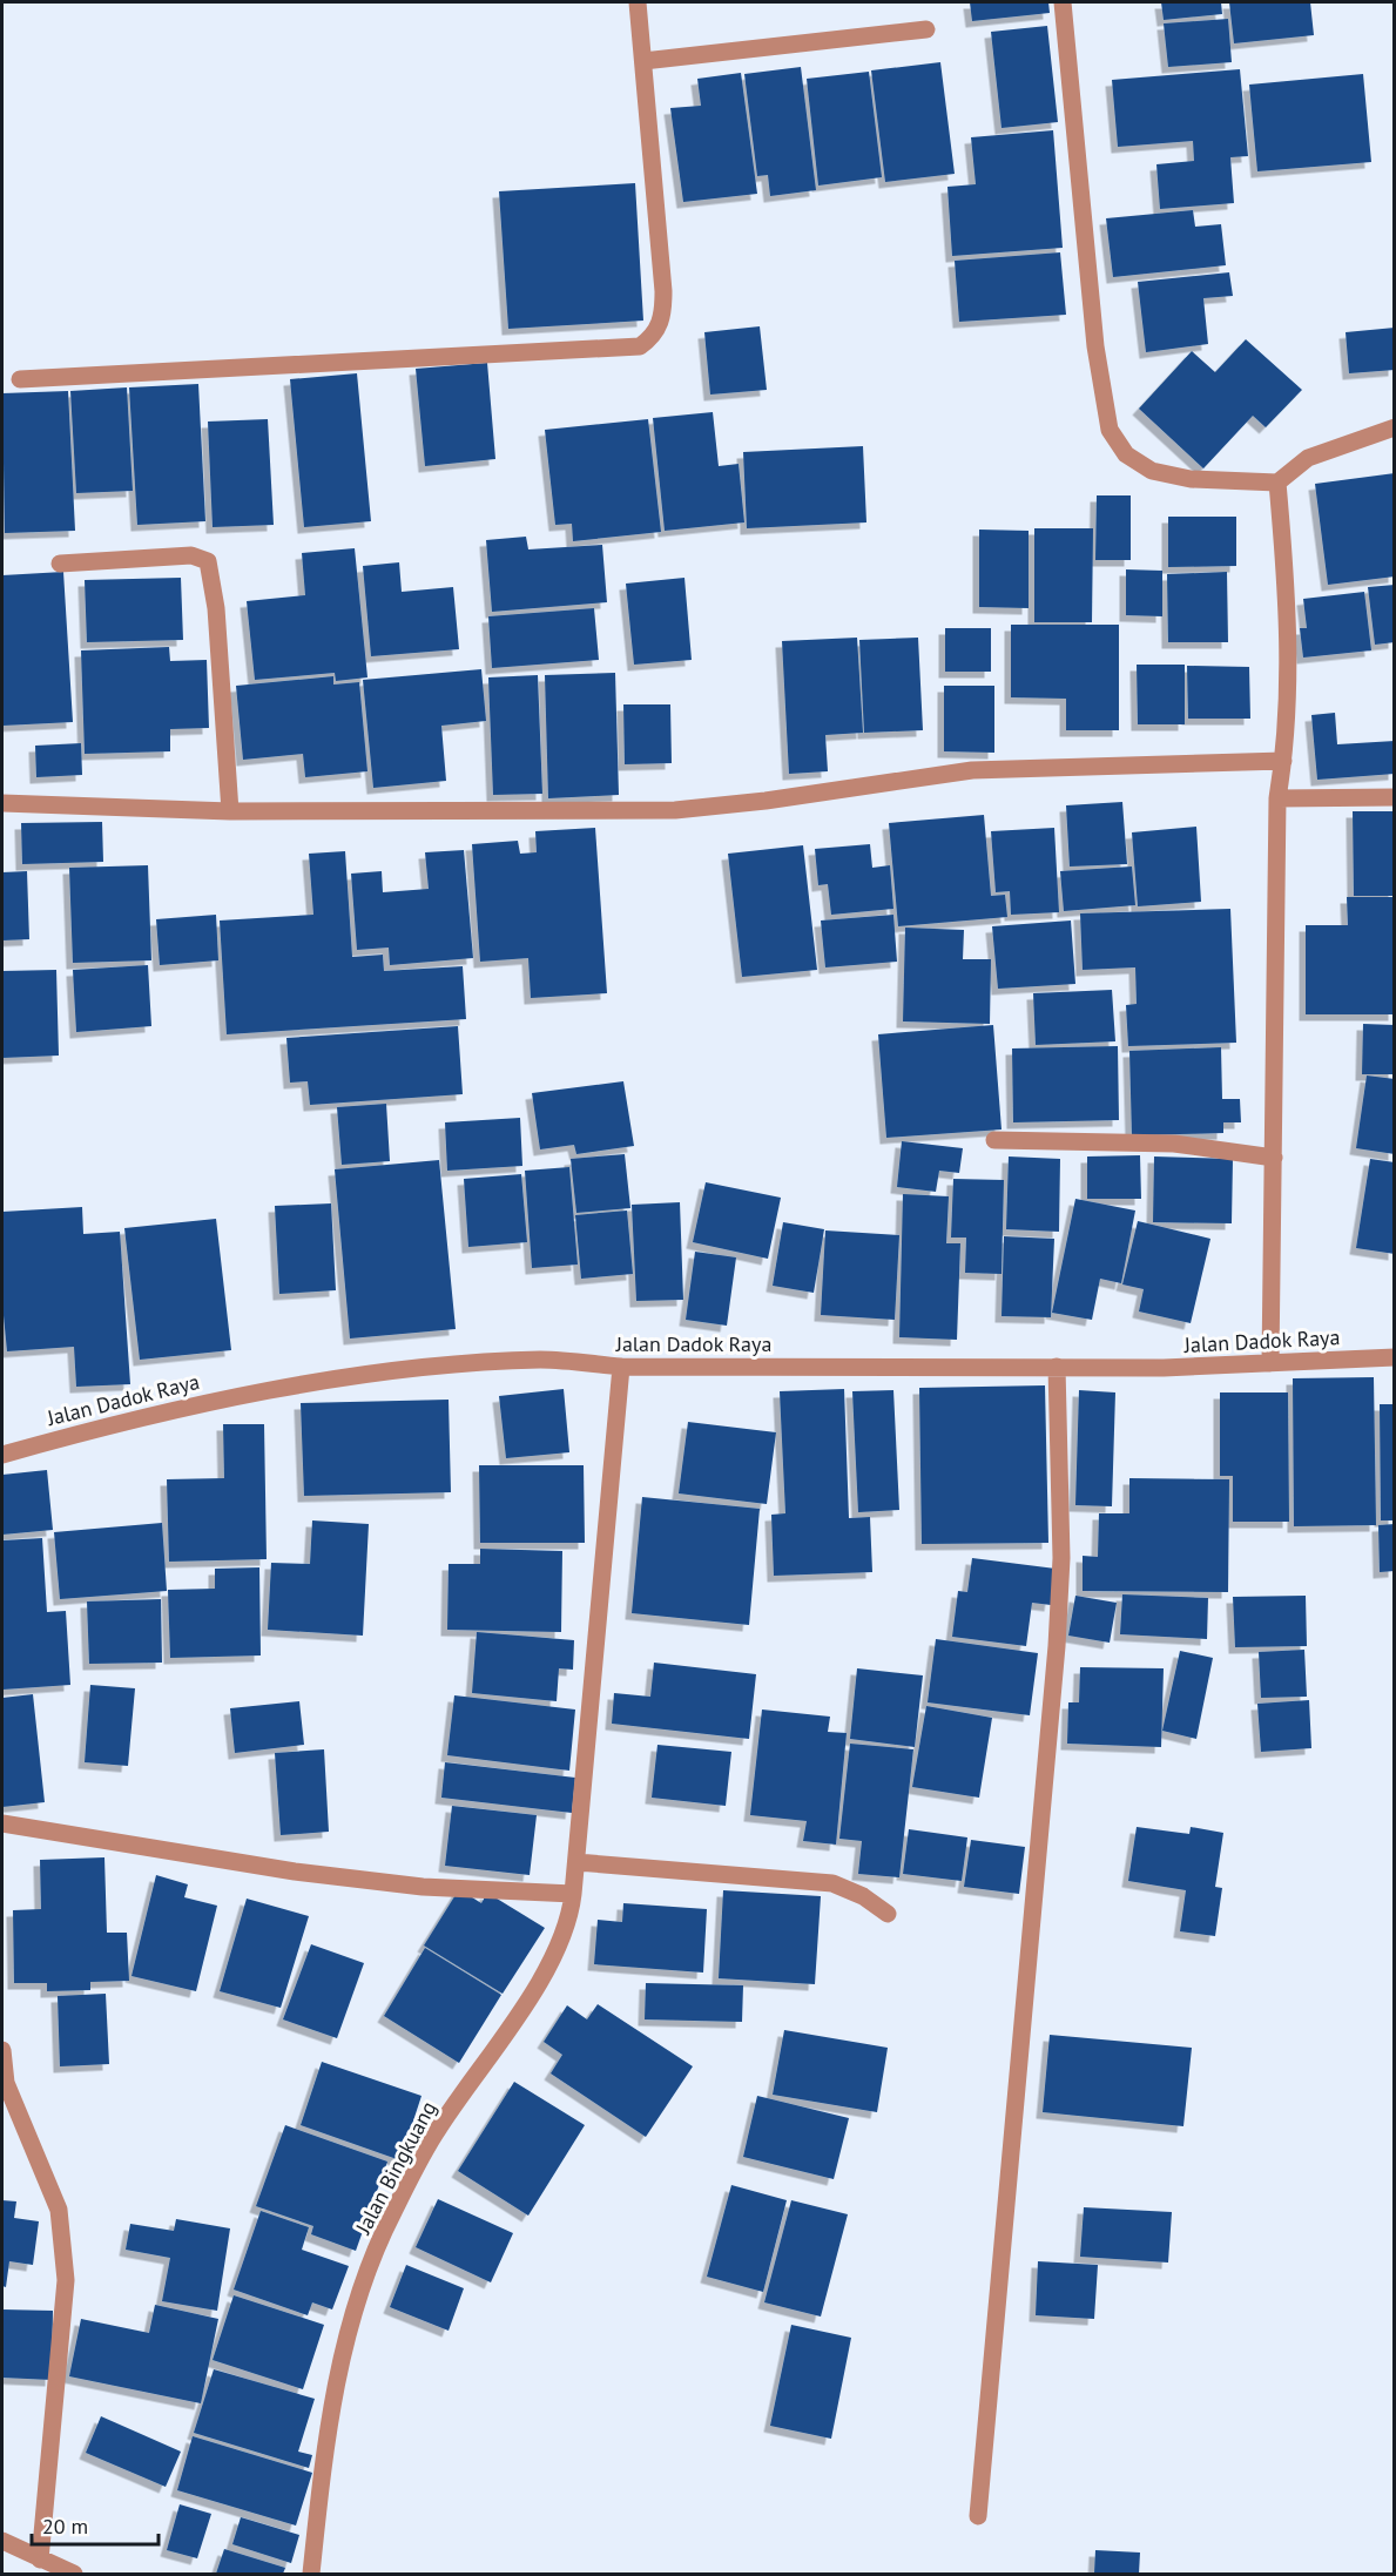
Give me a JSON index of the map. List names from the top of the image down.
{
  "streets": {
    "street": ["Jalan Dadok Raya", "Jalan Bingkuang"]
  },
  "crossings": [
    ["Jalan Dadok Raya", "Jalan Bingkuang"]
  ],
  "scale_bar": "20 m"
}
